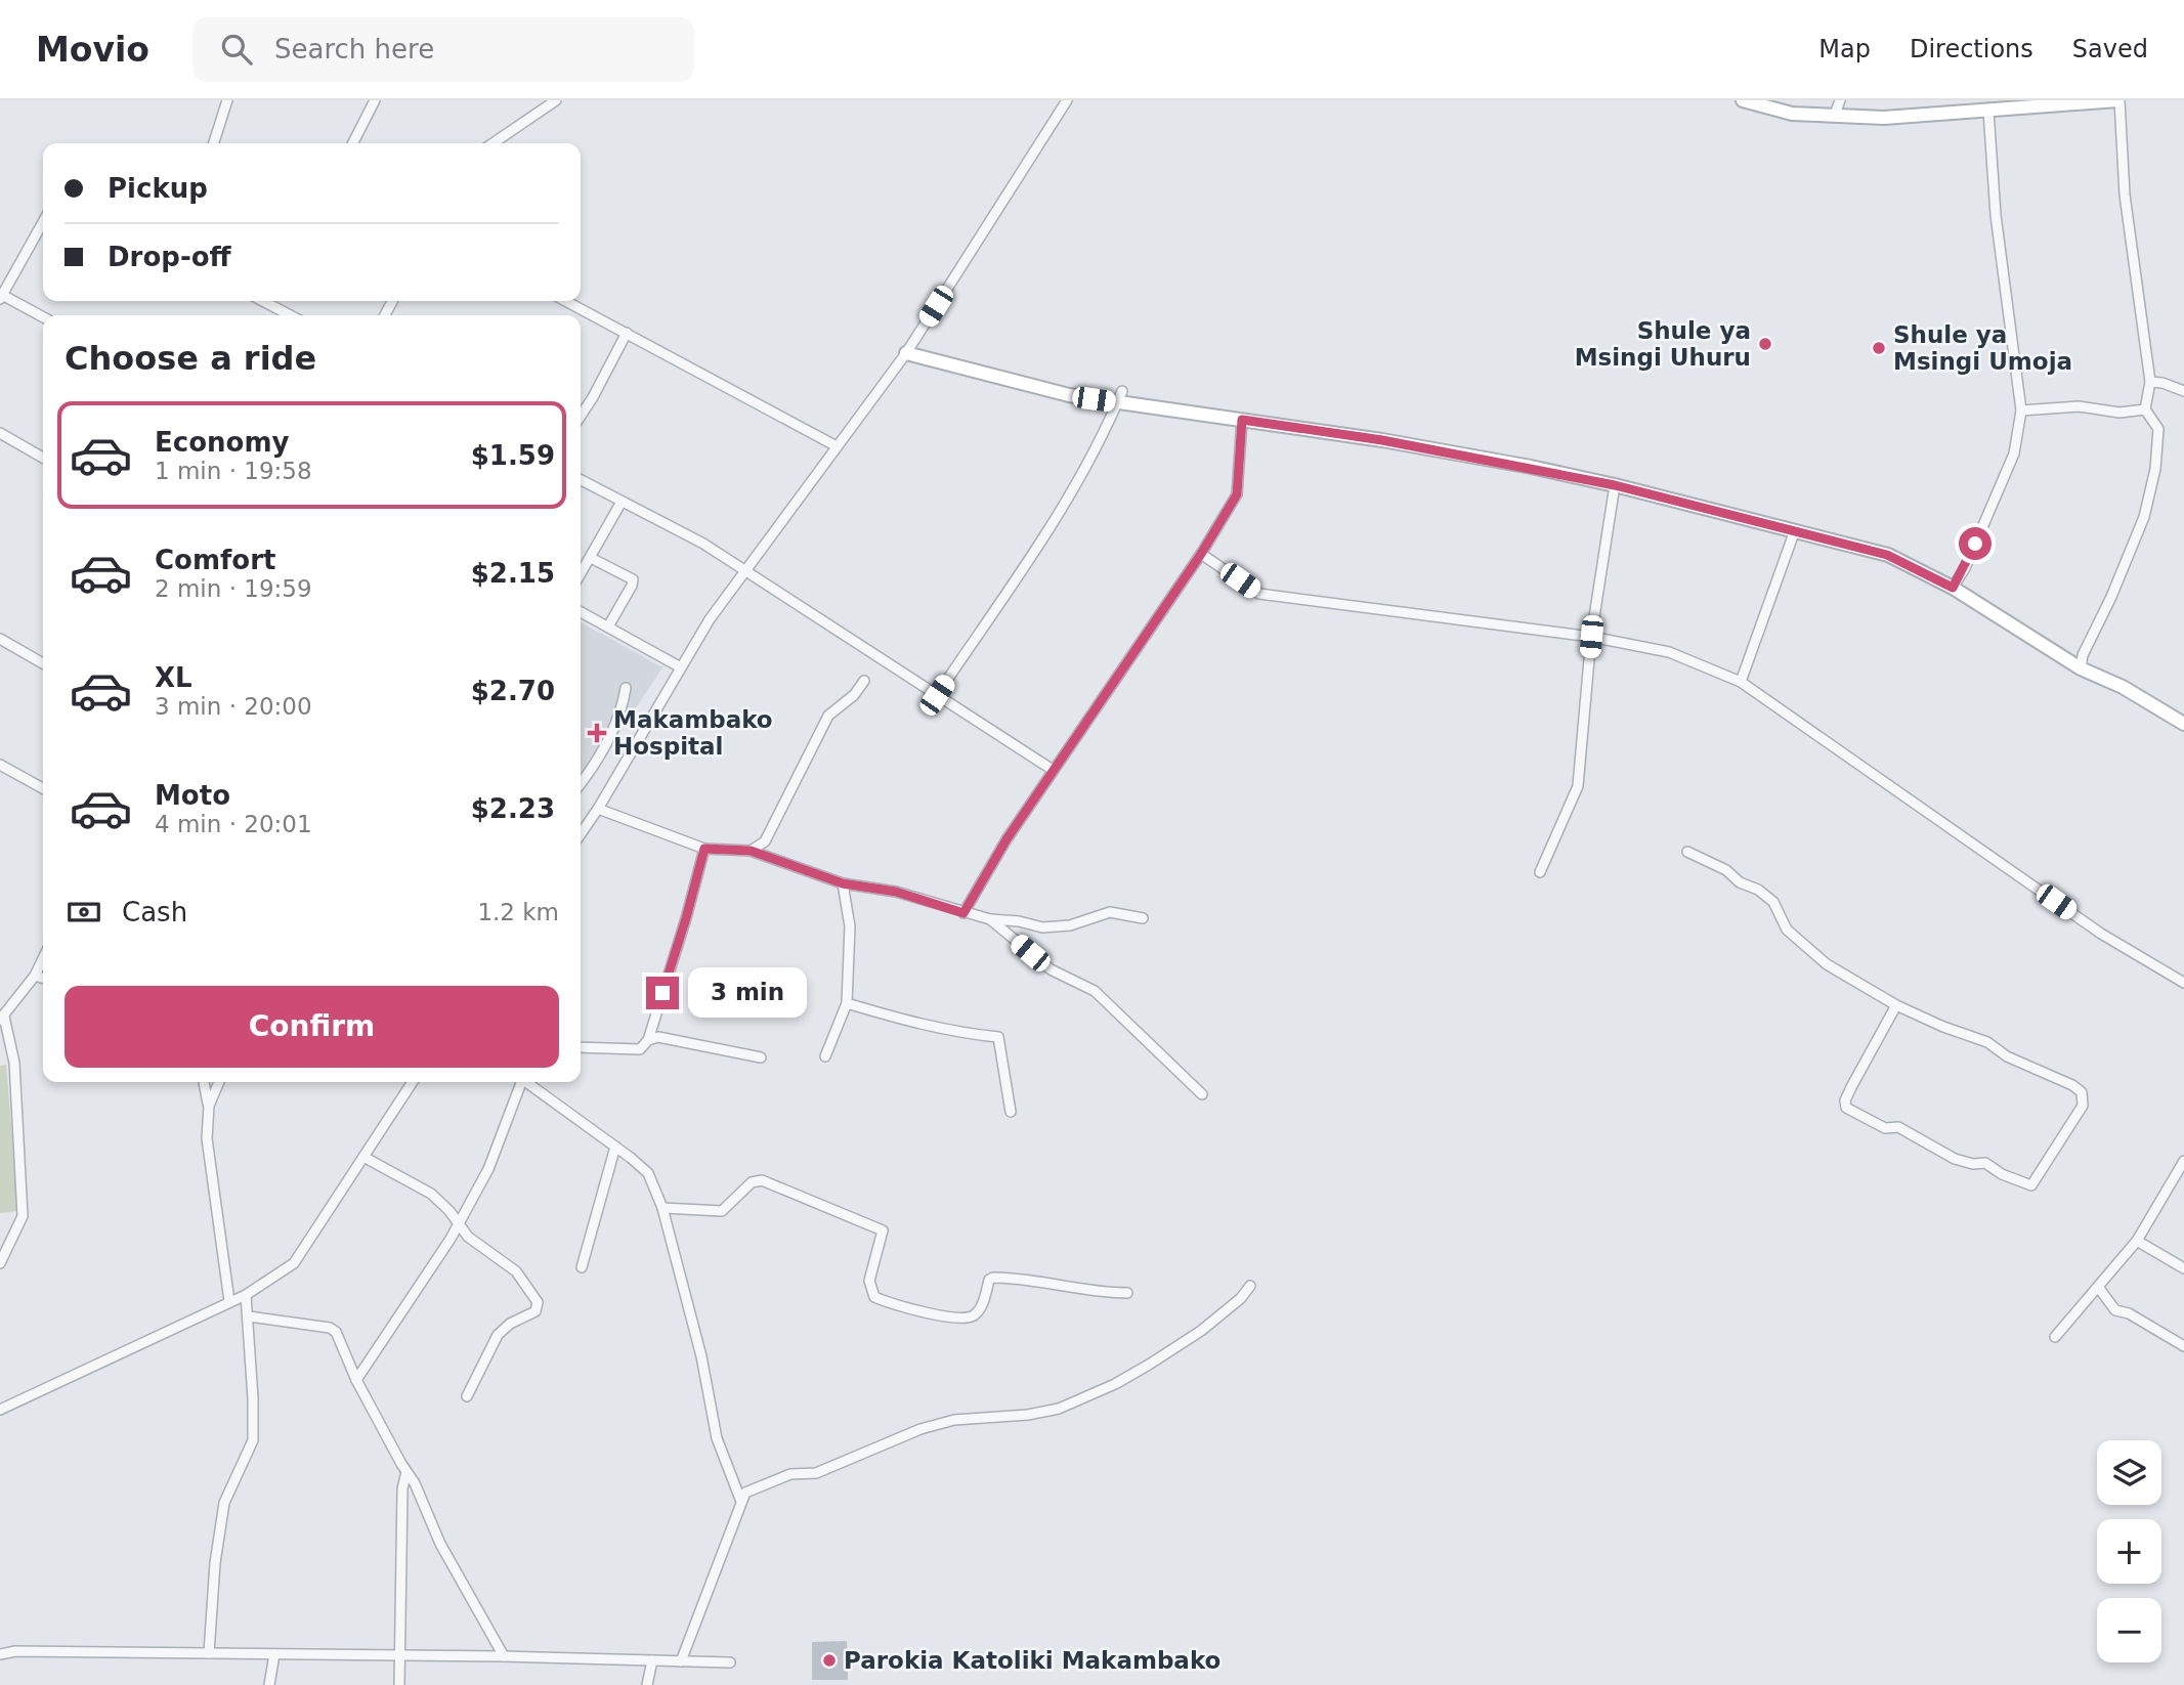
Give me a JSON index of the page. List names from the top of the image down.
{
  "places": {
    "other": ["Shule ya Msingi Uhuru", "Shule ya Msingi Umoja", "Parokia Katoliki Makambako"],
    "health": ["Makambako Hospital"]
  },
  "page": {
    "header": "Movio",
    "search": "Search here",
    "nav": ["Map", "Directions", "Saved"],
    "banner": ["Pickup", "Drop-off"],
    "heading": "Choose a ride",
    "list": [
      {
        "name": "Economy",
        "note": "1 min · 19:58",
        "value": "$1.59"
      },
      {
        "name": "Comfort",
        "note": "2 min · 19:59",
        "value": "$2.15"
      },
      {
        "name": "XL",
        "note": "3 min · 20:00",
        "value": "$2.70"
      },
      {
        "name": "Moto",
        "note": "4 min · 20:01",
        "value": "$2.23"
      }
    ],
    "pay": ["Cash", "1.2 km"],
    "bubble": "3 min",
    "buttons": "Confirm",
    "map_buttons": ["+", "−"]
  }
}
